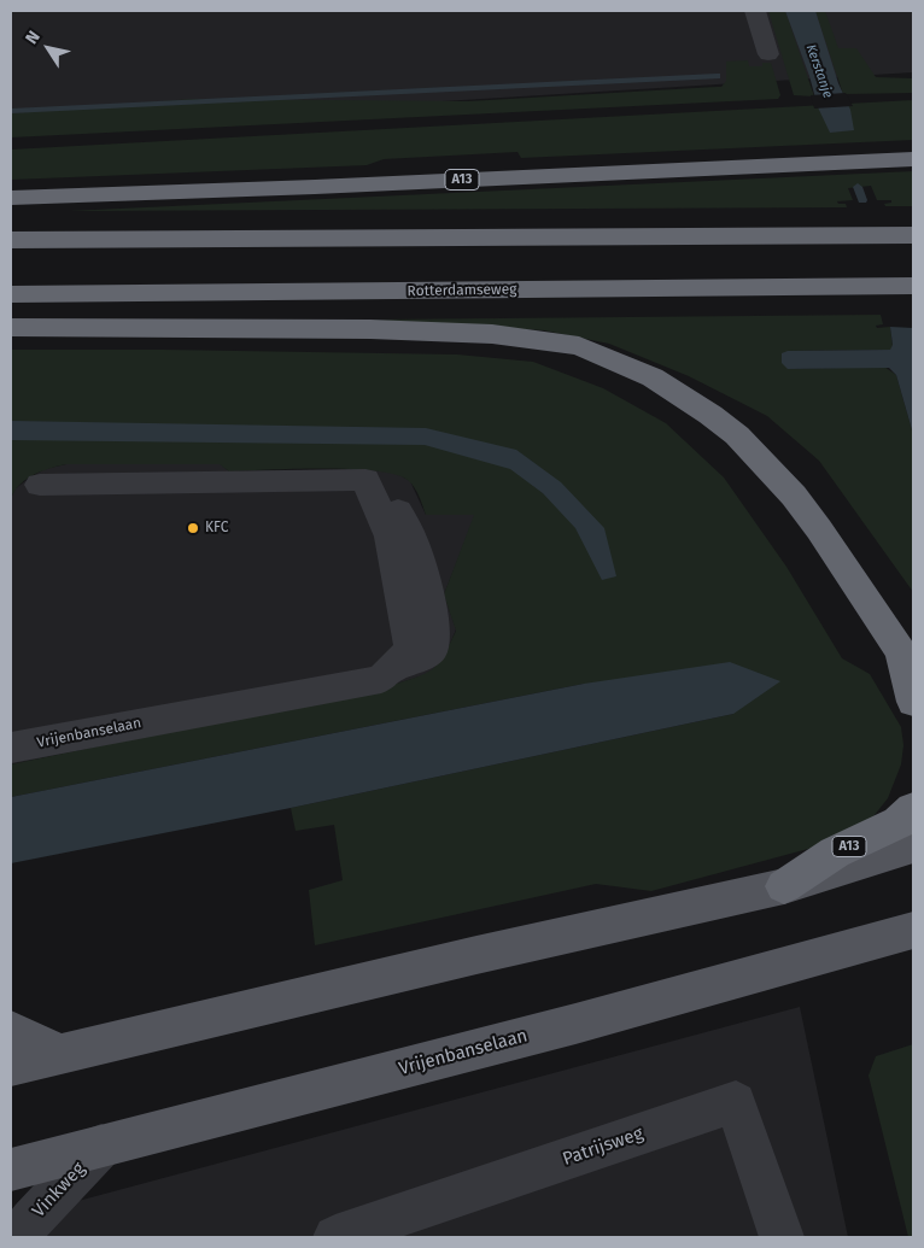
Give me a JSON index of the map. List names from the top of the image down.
{
  "streets": {
    "highway": ["A13", "Rotterdamseweg"],
    "main road": ["Vrijenbanselaan"],
    "street": ["Patrijsweg", "Vinkweg"]
  },
  "crossings": [
    ["Vrijenbanselaan", "Vinkweg"]
  ],
  "water": ["Kerstanje"],
  "places": ["KFC"],
  "north": "top left"
}
